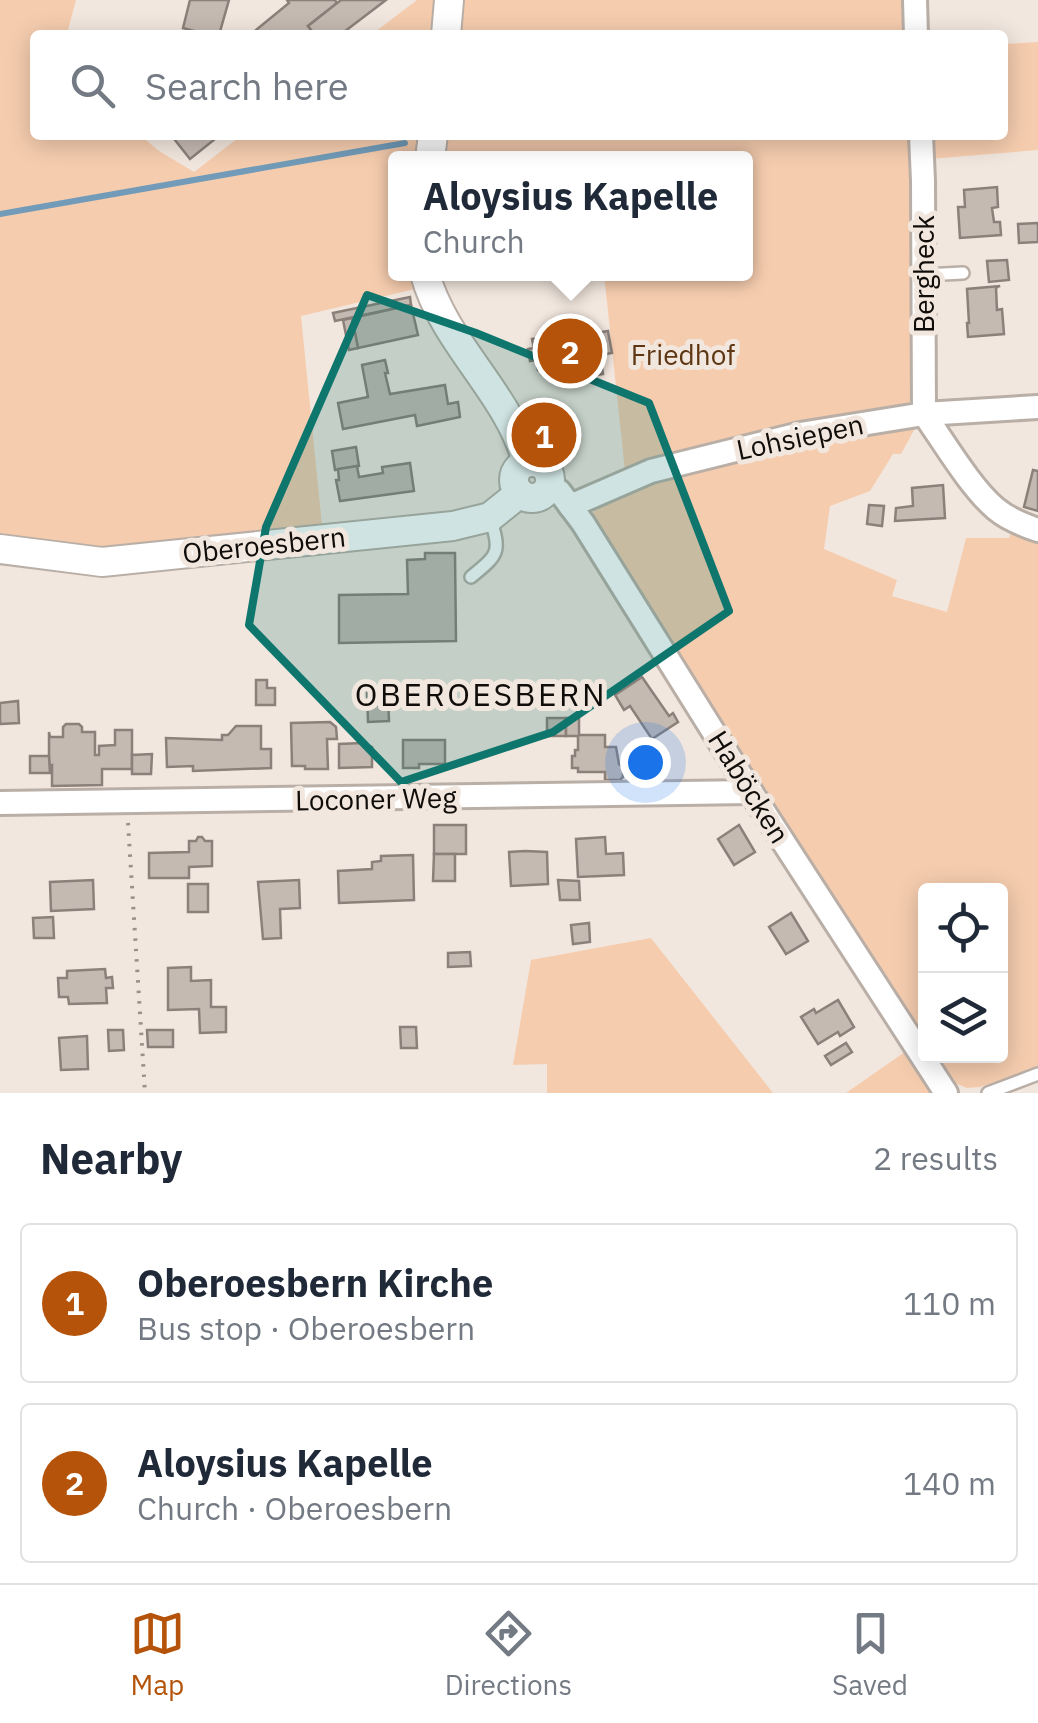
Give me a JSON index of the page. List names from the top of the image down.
{
  "streets": {
    "street": [
      "Bergheck",
      "Lohsiepen",
      "Oberoesbern",
      "Haböcken",
      "Loconer Weg"
    ]
  },
  "crossings": [
    ["Bergheck", "Lohsiepen"],
    ["Lohsiepen", "Haböcken"],
    ["Oberoesbern", "Haböcken"],
    ["Haböcken", "Loconer Weg"]
  ],
  "districts": ["OBEROESBERN"],
  "parks": ["Friedhof"],
  "page": {
    "search": "Search here",
    "popup": ["Aloysius Kapelle", "Church"],
    "pins": ["2", "1"],
    "heading": ["Nearby", "2 results"],
    "list": [
      {
        "mark": "1",
        "name": "Oberoesbern Kirche",
        "note": "Bus stop · Oberoesbern",
        "value": "110 m"
      },
      {
        "mark": "2",
        "name": "Aloysius Kapelle",
        "note": "Church · Oberoesbern",
        "value": "140 m"
      }
    ],
    "nav": ["Map", "Directions", "Saved"]
  }
}
